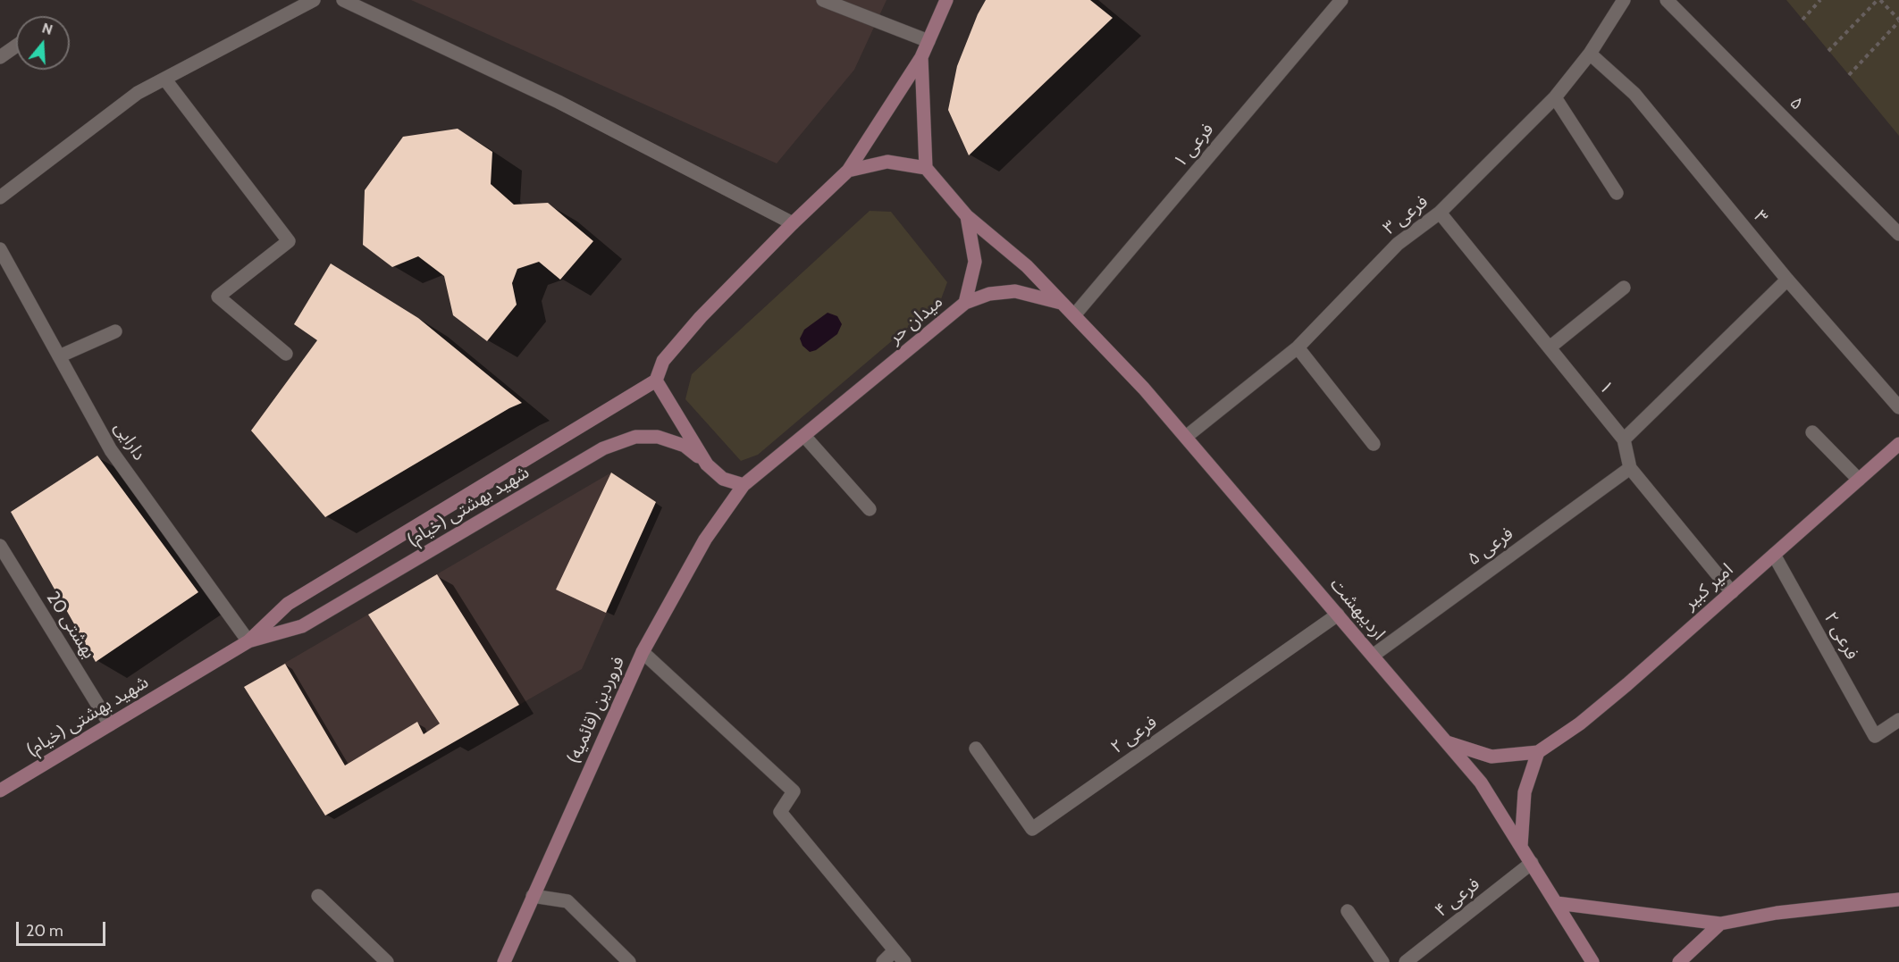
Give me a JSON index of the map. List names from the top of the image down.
{
  "streets": {
    "main road": [
      "میدان حر",
      "شهید بهشتی (خیام)",
      "امیر کبیر",
      "اردیبهشت",
      "فروردین (قائمیه)"
    ],
    "street": [
      "۵",
      "فرعی ۱",
      "فرعی ۳",
      "۳",
      "۱",
      "دارایی",
      "فرعی ۵",
      "بهشتی 20",
      "فرعی ۲",
      "فرعی ۴"
    ]
  },
  "crossings": [
    ["فرعی ۱", "اردیبهشت"],
    ["فرعی ۳", "۳"],
    ["فرعی ۳", "۱"],
    ["فرعی ۳", "اردیبهشت"],
    ["میدان حر", "اردیبهشت"],
    ["میدان حر", "فروردین (قائمیه)"],
    ["۱", "فرعی ۵"],
    ["۱", "امیر کبیر"],
    ["دارایی", "شهید بهشتی (خیام)"],
    ["شهید بهشتی (خیام)", "بهشتی 20"],
    ["فرعی ۵", "اردیبهشت"],
    ["امیر کبیر", "فرعی ۲"],
    ["اردیبهشت", "فرعی ۲"],
    ["اردیبهشت", "فرعی ۴"]
  ],
  "scale_bar": "20 m",
  "north": "top"
}
